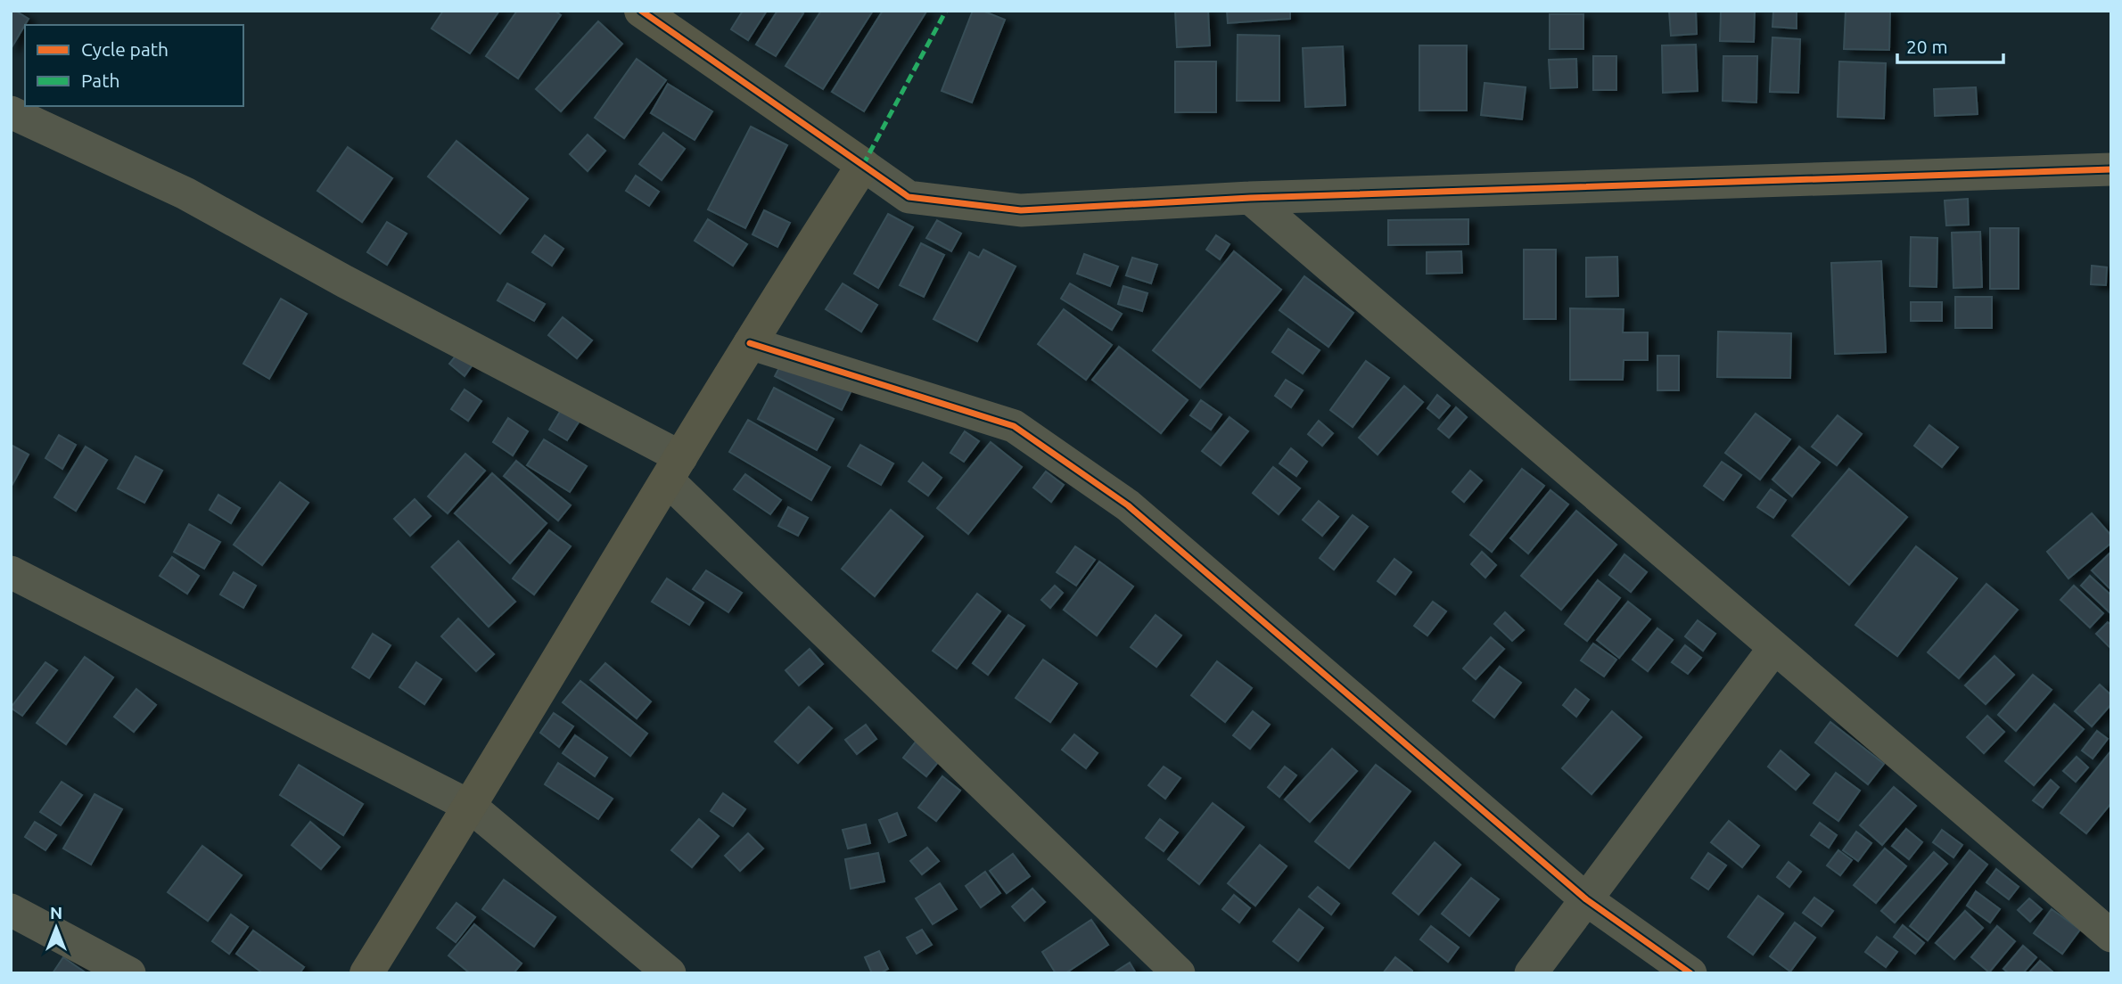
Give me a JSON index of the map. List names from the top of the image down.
{
  "legend": ["Cycle path", "Path"],
  "scale_bar": "20 m",
  "north": "top"
}
